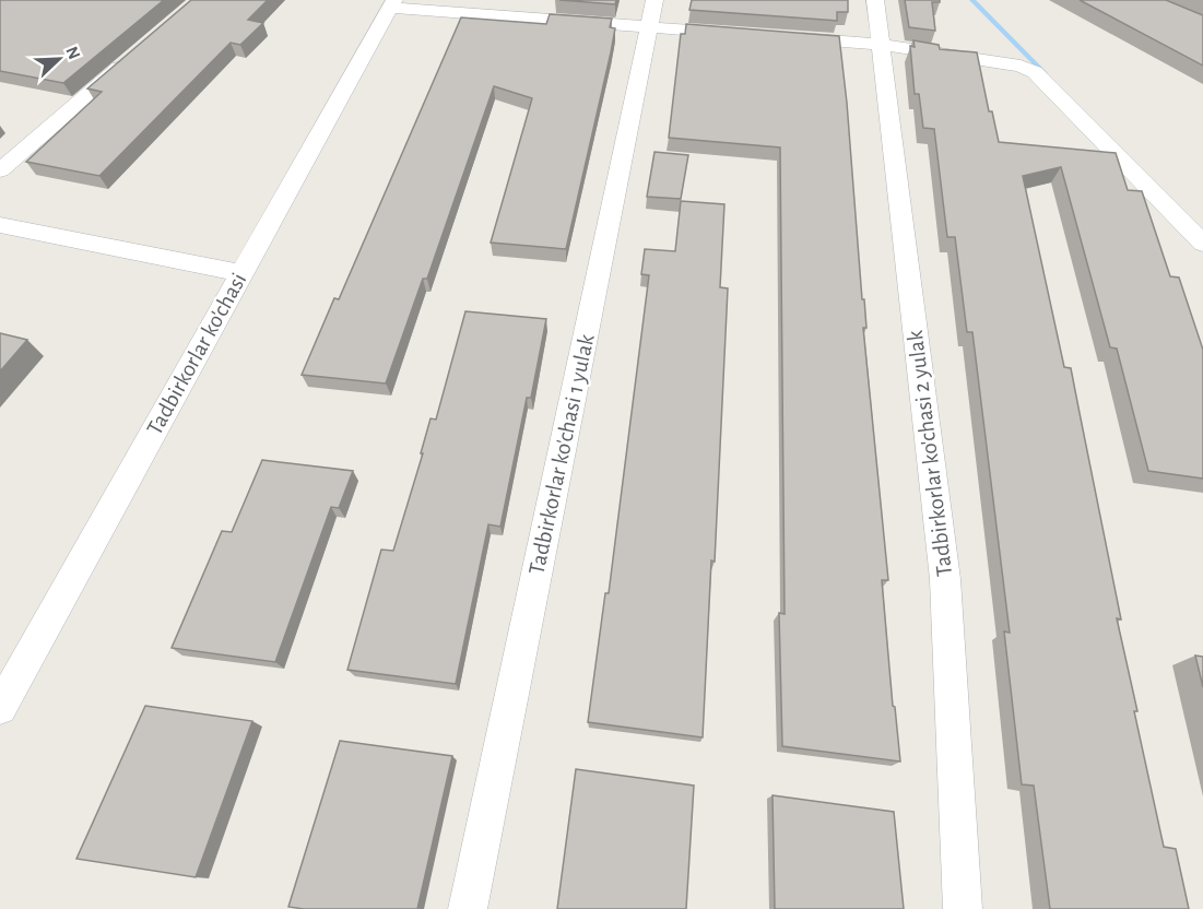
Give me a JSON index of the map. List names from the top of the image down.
{
  "streets": {
    "street": ["Tadbirkorlar ko'chasi", "Tadbirkorlar ko'chasi 2 yulak", "Tadbirkorlar ko'chasi 1 yulak"]
  },
  "north": "top right"
}
